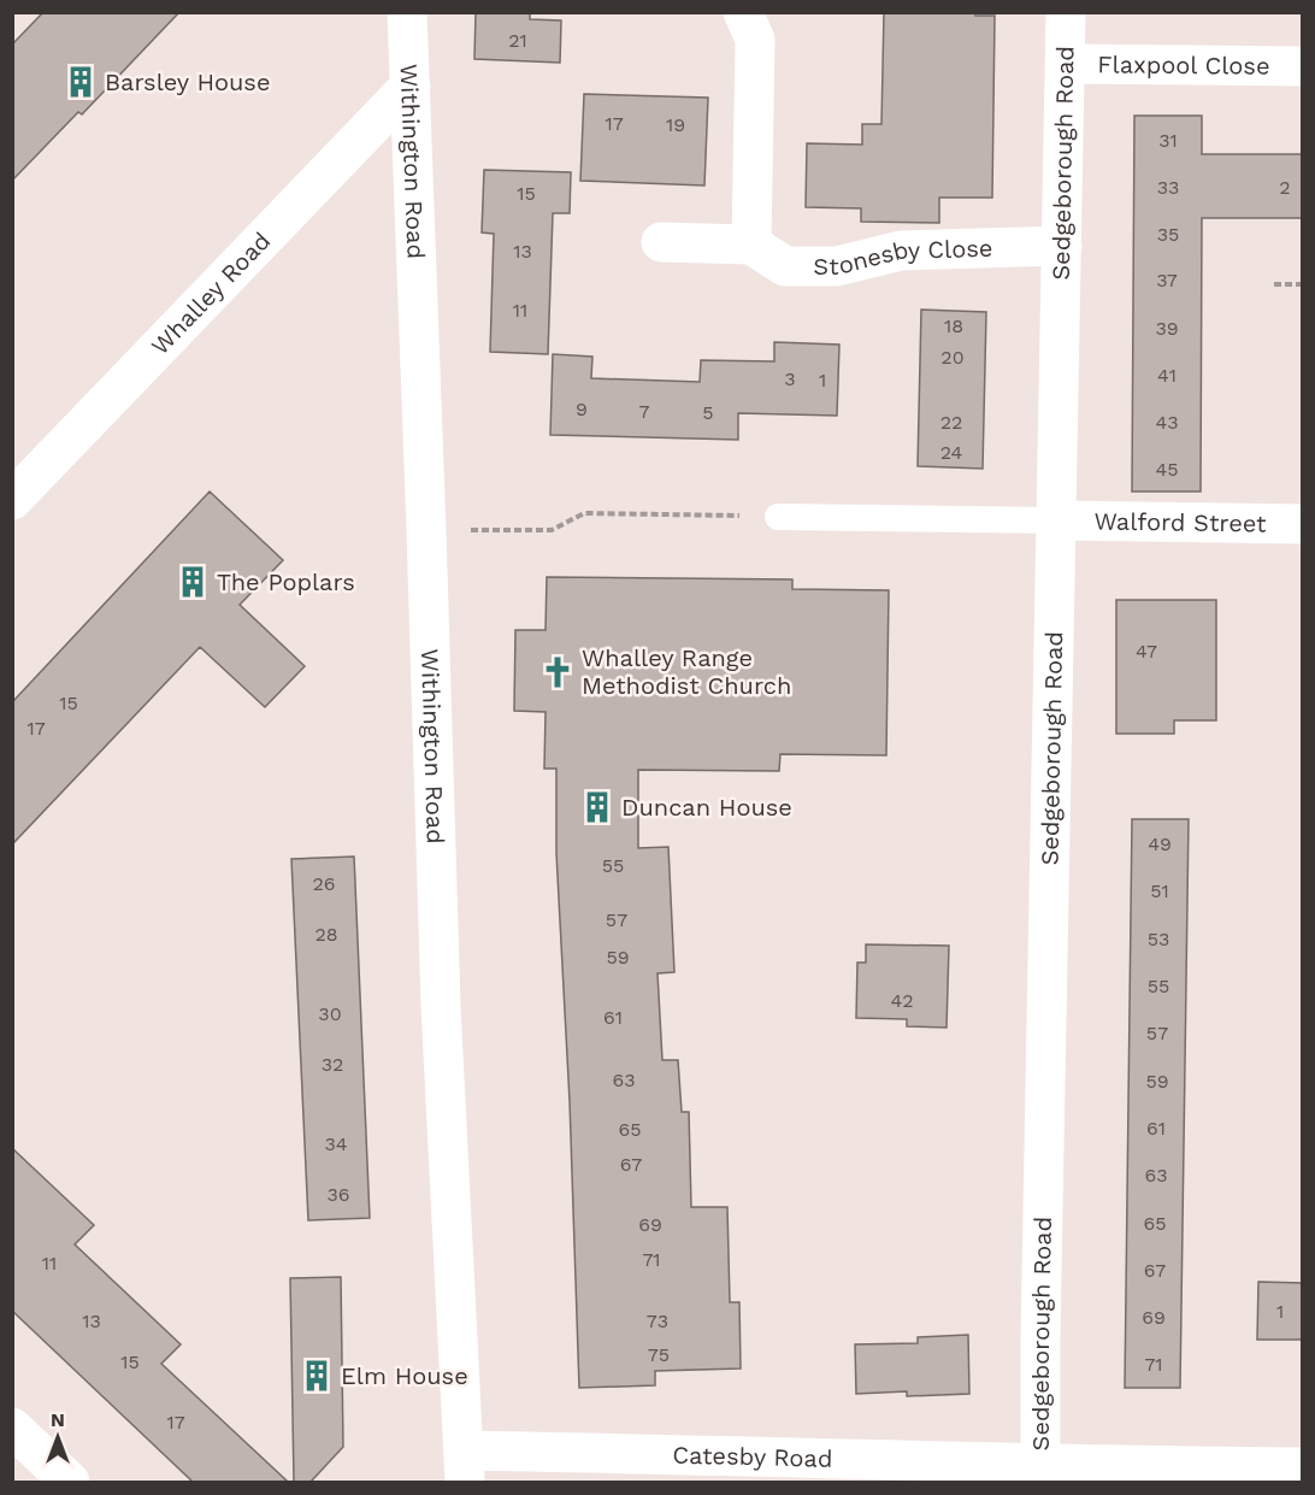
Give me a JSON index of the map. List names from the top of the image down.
{
  "streets": {
    "street": [
      "Flaxpool Close",
      "Withington Road",
      "Sedgeborough Road",
      "Stonesby Close",
      "Whalley Road",
      "Walford Street",
      "Catesby Road"
    ]
  },
  "crossings": [
    ["Flaxpool Close", "Sedgeborough Road"],
    ["Withington Road", "Whalley Road"],
    ["Withington Road", "Catesby Road"],
    ["Sedgeborough Road", "Stonesby Close"],
    ["Sedgeborough Road", "Walford Street"],
    ["Sedgeborough Road", "Catesby Road"]
  ],
  "places": {
    "building": [
      "Barsley House",
      "The Poplars",
      "Duncan House",
      "Elm House"
    ],
    "church": ["Whalley Range Methodist Church"]
  },
  "house_numbers": [
    "21",
    "17",
    "19",
    "31",
    "33",
    "2",
    "15",
    "35",
    "13",
    "37",
    "11",
    "18",
    "39",
    "20",
    "41",
    "3",
    "1",
    "9",
    "7",
    "5",
    "22",
    "43",
    "24",
    "45",
    "47",
    "15",
    "17",
    "49",
    "55",
    "26",
    "51",
    "57",
    "28",
    "53",
    "59",
    "55",
    "42",
    "30",
    "61",
    "57",
    "32",
    "63",
    "59",
    "61",
    "65",
    "34",
    "67",
    "63",
    "36",
    "65",
    "69",
    "71",
    "11",
    "67",
    "1",
    "69",
    "13",
    "73",
    "75",
    "15",
    "71",
    "17"
  ],
  "north": "top"
}
